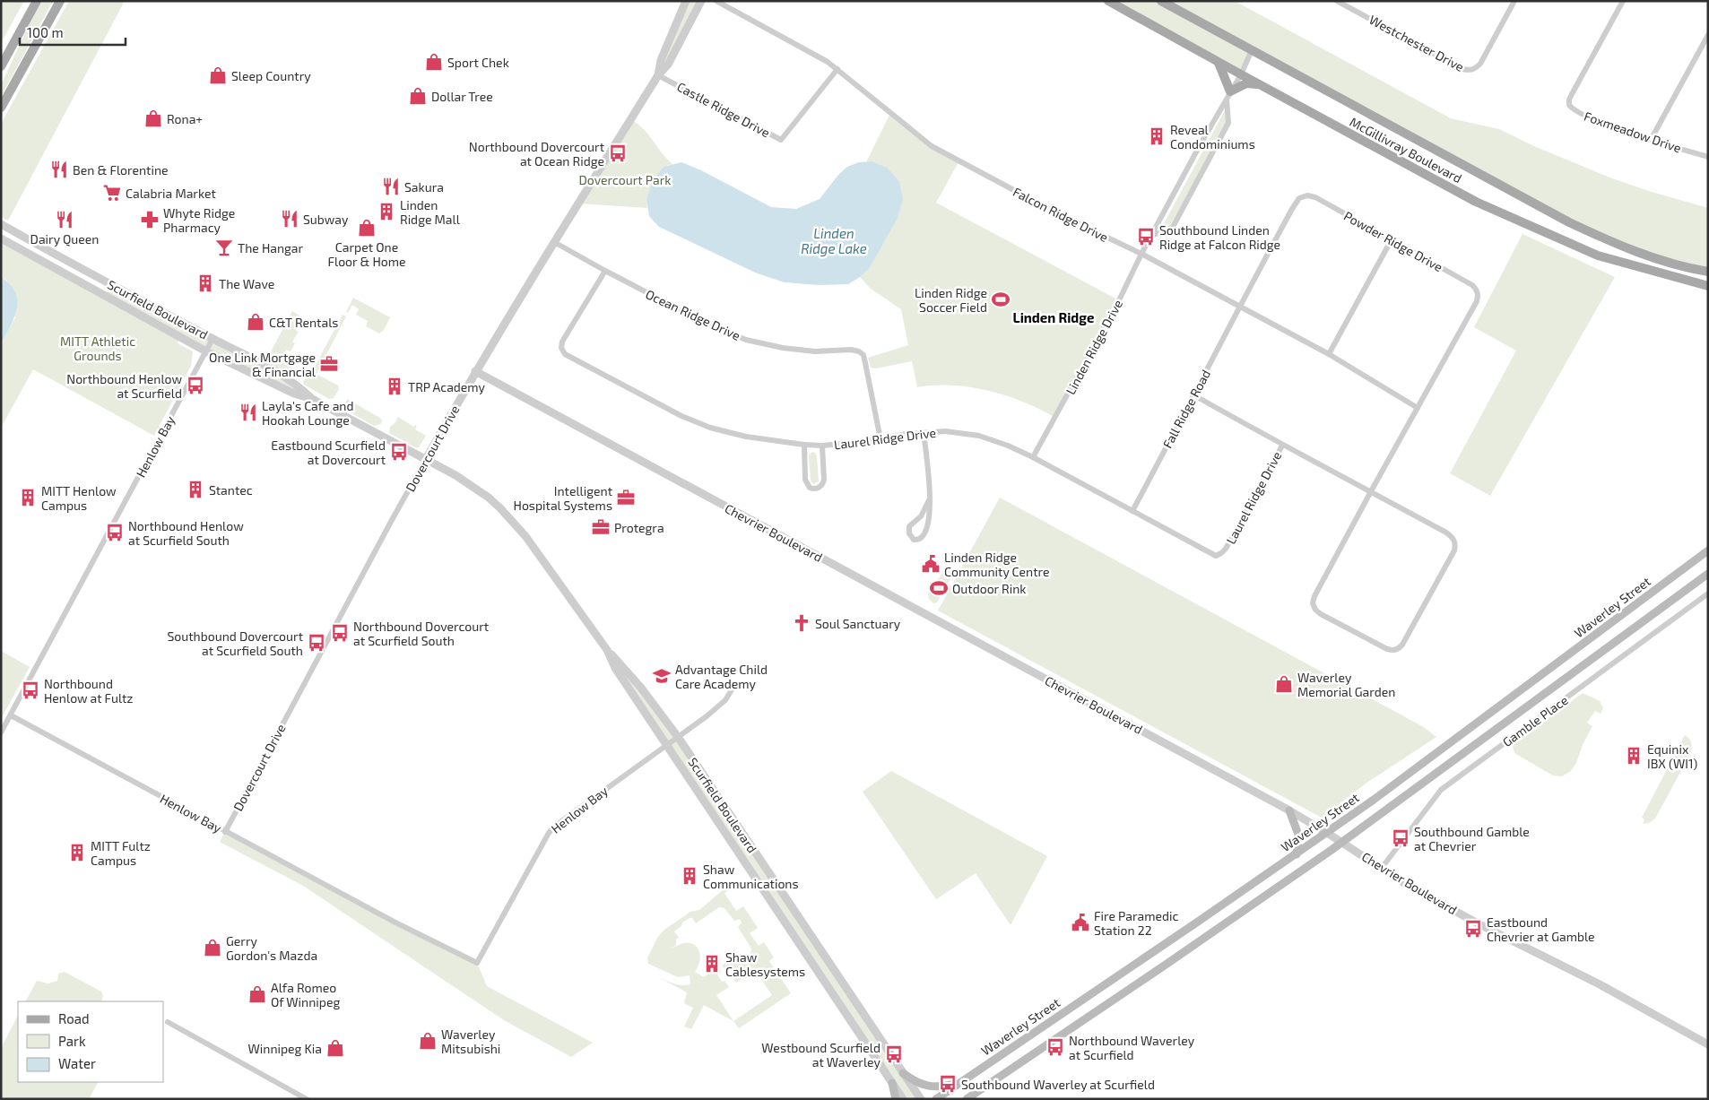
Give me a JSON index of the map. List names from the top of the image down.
{
  "streets": {
    "main road": ["McGillivray Boulevard", "Waverley Street"],
    "street": [
      "Westchester Drive",
      "Castle Ridge Drive",
      "Foxmeadow Drive",
      "Falcon Ridge Drive",
      "Powder Ridge Drive",
      "Scurfield Boulevard",
      "Ocean Ridge Drive",
      "Linden Ridge Drive",
      "Fall Ridge Road",
      "Laurel Ridge Drive",
      "Henlow Bay",
      "Dovercourt Drive",
      "Chevrier Boulevard",
      "Gamble Place"
    ]
  },
  "crossings": [
    ["Castle Ridge Drive", "Falcon Ridge Drive"],
    ["Castle Ridge Drive", "Dovercourt Drive"],
    ["McGillivray Boulevard", "Linden Ridge Drive"],
    ["Falcon Ridge Drive", "Powder Ridge Drive"],
    ["Falcon Ridge Drive", "Linden Ridge Drive"],
    ["Falcon Ridge Drive", "Fall Ridge Road"],
    ["Powder Ridge Drive", "Fall Ridge Road"],
    ["Scurfield Boulevard", "Henlow Bay"],
    ["Scurfield Boulevard", "Dovercourt Drive"],
    ["Ocean Ridge Drive", "Laurel Ridge Drive"],
    ["Ocean Ridge Drive", "Dovercourt Drive"],
    ["Linden Ridge Drive", "Laurel Ridge Drive"],
    ["Fall Ridge Road", "Laurel Ridge Drive"],
    ["Henlow Bay", "Dovercourt Drive"],
    ["Dovercourt Drive", "Chevrier Boulevard"],
    ["Chevrier Boulevard", "Waverley Street"],
    ["Chevrier Boulevard", "Gamble Place"]
  ],
  "districts": ["Linden Ridge"],
  "water": ["Linden Ridge Lake"],
  "parks": ["Dovercourt Park", "MITT Athletic Grounds"],
  "places": {
    "shop": [
      "Sport Chek",
      "Sleep Country",
      "Dollar Tree",
      "Rona+",
      "Carpet One Floor & Home",
      "C&T Rentals",
      "Waverley Memorial Garden",
      "Gerry Gordon's Mazda",
      "Alfa Romeo Of Winnipeg",
      "Waverley Mitsubishi",
      "Winnipeg Kia"
    ],
    "building": [
      "Reveal Condominiums",
      "Linden Ridge Mall",
      "The Wave",
      "TRP Academy",
      "Stantec",
      "MITT Henlow Campus",
      "Equinix IBX (WI1)",
      "MITT Fultz Campus",
      "Shaw Communications",
      "Shaw Cablesystems"
    ],
    "bus stop": [
      "Northbound Dovercourt at Ocean Ridge",
      "Southbound Linden Ridge at Falcon Ridge",
      "Northbound Henlow at Scurfield",
      "Eastbound Scurfield at Dovercourt",
      "Northbound Henlow at Scurfield South",
      "Northbound Dovercourt at Scurfield South",
      "Southbound Dovercourt at Scurfield South",
      "Northbound Henlow at Fultz",
      "Southbound Gamble at Chevrier",
      "Eastbound Chevrier at Gamble",
      "Northbound Waverley at Scurfield",
      "Westbound Scurfield at Waverley",
      "Southbound Waverley at Scurfield"
    ],
    "restaurant": [
      "Ben & Florentine",
      "Sakura",
      "Subway",
      "Dairy Queen",
      "Layla's Cafe and Hookah Lounge"
    ],
    "supermarket": ["Calabria Market"],
    "pharmacy": ["Whyte Ridge Pharmacy"],
    "bar": ["The Hangar"],
    "sports": ["Linden Ridge Soccer Field", "Outdoor Rink"],
    "office": ["One Link Mortgage & Financial", "Intelligent Hospital Systems", "Protegra"],
    "public building": ["Linden Ridge Community Centre", "Fire Paramedic Station 22"],
    "church": ["Soul Sanctuary"],
    "school or university": ["Advantage Child Care Academy"]
  },
  "legend": ["Road", "Park", "Water"],
  "scale_bar": "100 m"
}
